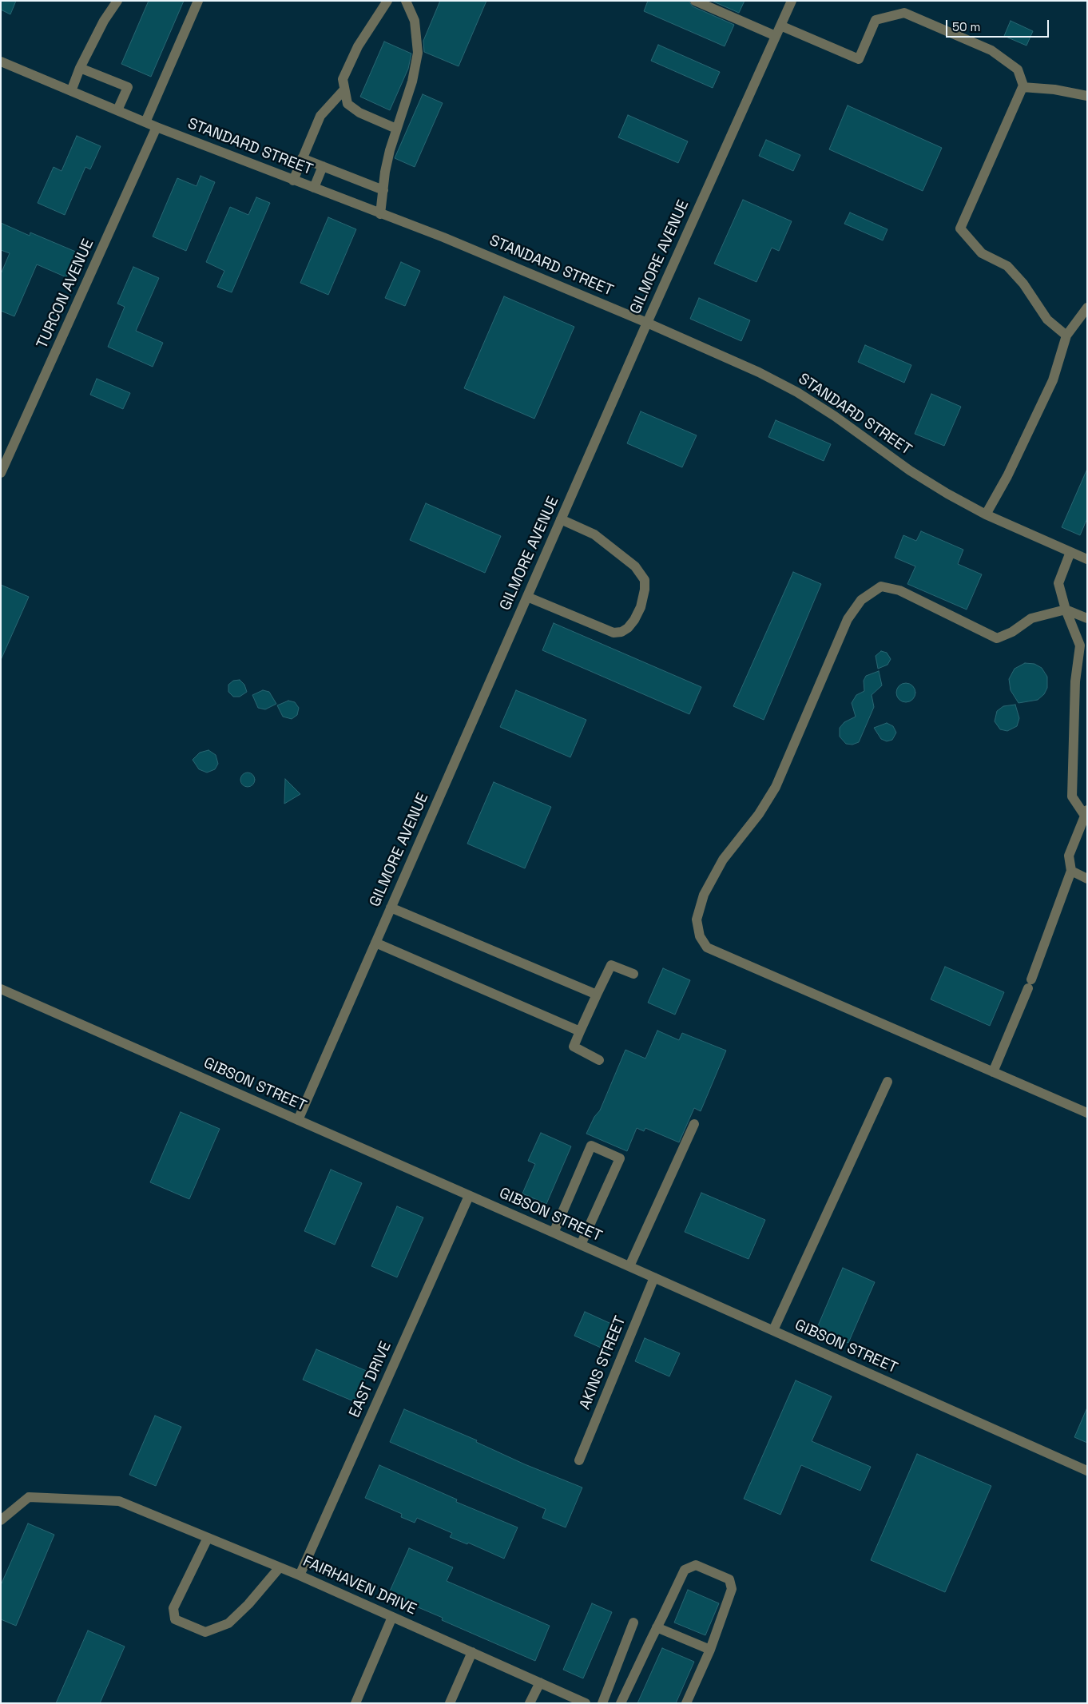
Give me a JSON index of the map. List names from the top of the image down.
{
  "streets": {
    "street": [
      "STANDARD STREET",
      "GILMORE AVENUE",
      "TURCON AVENUE",
      "GIBSON STREET",
      "AKINS STREET",
      "EAST DRIVE",
      "FAIRHAVEN DRIVE"
    ]
  },
  "crossings": [
    ["STANDARD STREET", "GILMORE AVENUE"],
    ["STANDARD STREET", "TURCON AVENUE"],
    ["GILMORE AVENUE", "GIBSON STREET"],
    ["GIBSON STREET", "AKINS STREET"],
    ["GIBSON STREET", "EAST DRIVE"],
    ["EAST DRIVE", "FAIRHAVEN DRIVE"]
  ],
  "scale_bar": "50 m"
}
